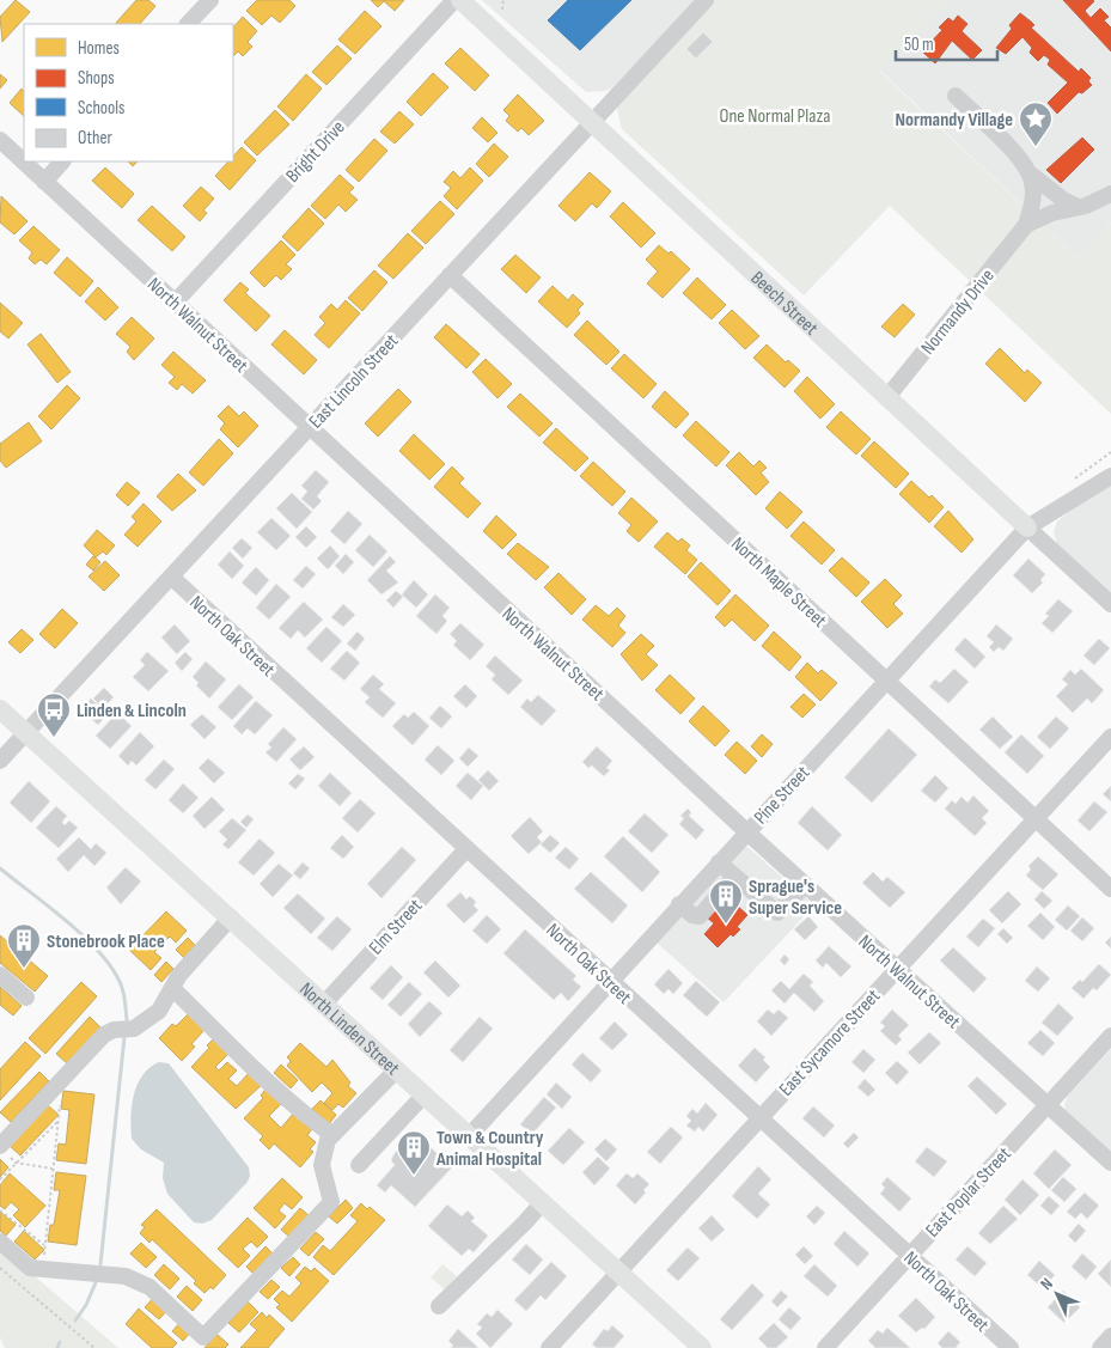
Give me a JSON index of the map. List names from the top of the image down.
{
  "streets": {
    "main road": ["Beech Street", "North Linden Street"],
    "street": [
      "Bright Drive",
      "Normandy Drive",
      "North Walnut Street",
      "East Lincoln Street",
      "North Maple Street",
      "North Oak Street",
      "Pine Street",
      "Elm Street",
      "East Sycamore Street",
      "East Poplar Street"
    ]
  },
  "crossings": [
    ["Bright Drive", "North Walnut Street"],
    ["Beech Street", "Normandy Drive"],
    ["Beech Street", "East Lincoln Street"],
    ["Beech Street", "Pine Street"],
    ["North Walnut Street", "East Lincoln Street"],
    ["North Walnut Street", "Pine Street"],
    ["North Walnut Street", "East Sycamore Street"],
    ["North Walnut Street", "East Poplar Street"],
    ["East Lincoln Street", "North Maple Street"],
    ["East Lincoln Street", "North Oak Street"],
    ["East Lincoln Street", "North Linden Street"],
    ["North Maple Street", "Pine Street"],
    ["North Maple Street", "East Sycamore Street"],
    ["North Oak Street", "Pine Street"],
    ["North Oak Street", "Elm Street"],
    ["North Oak Street", "East Sycamore Street"],
    ["North Oak Street", "East Poplar Street"],
    ["Pine Street", "North Linden Street"],
    ["Elm Street", "North Linden Street"],
    ["North Linden Street", "East Sycamore Street"]
  ],
  "parks": ["One Normal Plaza"],
  "places": {
    "place": ["Normandy Village"],
    "bus stop": ["Linden & Lincoln"],
    "building": ["Sprague's Super Service", "Stonebrook Place", "Town & Country Animal Hospital"]
  },
  "legend": [
    "Homes",
    "Shops",
    "Schools",
    "Other"
  ],
  "scale_bar": "50 m",
  "north": "top left"
}
